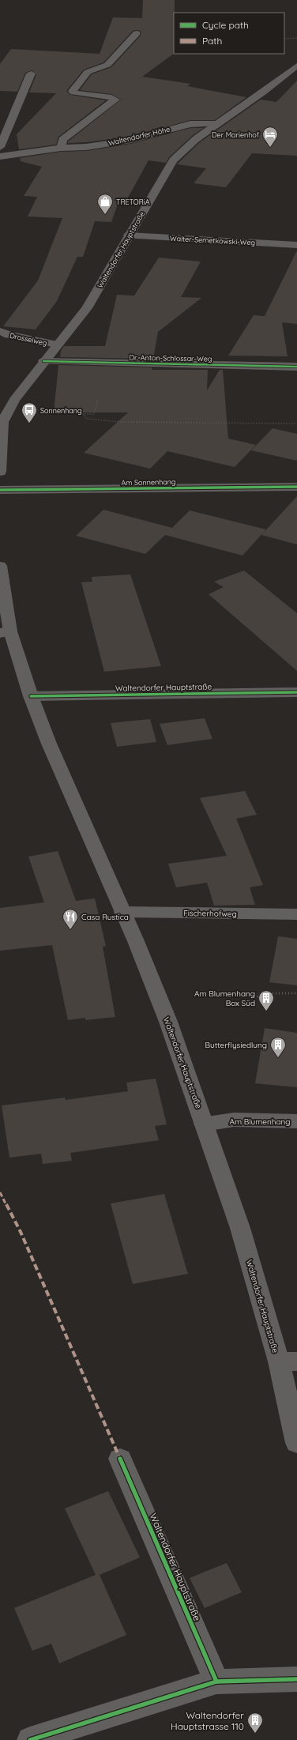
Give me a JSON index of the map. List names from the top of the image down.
{
  "streets": {
    "street": [
      "Waltendorfer Höhe",
      "Walter-Semetkowski-Weg",
      "Waltendorfer Hauptstraße",
      "Drosselweg",
      "Dr.-Anton-Schlossar-Weg",
      "Am Sonnenhang",
      "Fischerhofweg",
      "Am Blumenhang"
    ]
  },
  "crossings": [
    ["Waltendorfer Höhe", "Waltendorfer Hauptstraße"],
    ["Walter-Semetkowski-Weg", "Waltendorfer Hauptstraße"],
    ["Waltendorfer Hauptstraße", "Drosselweg"],
    ["Waltendorfer Hauptstraße", "Dr.-Anton-Schlossar-Weg"],
    ["Waltendorfer Hauptstraße", "Fischerhofweg"],
    ["Waltendorfer Hauptstraße", "Am Blumenhang"]
  ],
  "places": {
    "hotel": ["Der Marienhof"],
    "shop": ["TRETORiA"],
    "bus stop": ["Sonnenhang"],
    "restaurant": ["Casa Rustica"],
    "building": ["Am Blumenhang Box Süd", "Butterflysiedlung", "Waltendorfer Hauptstrasse 110"]
  },
  "legend": ["Cycle path", "Path"]
}
